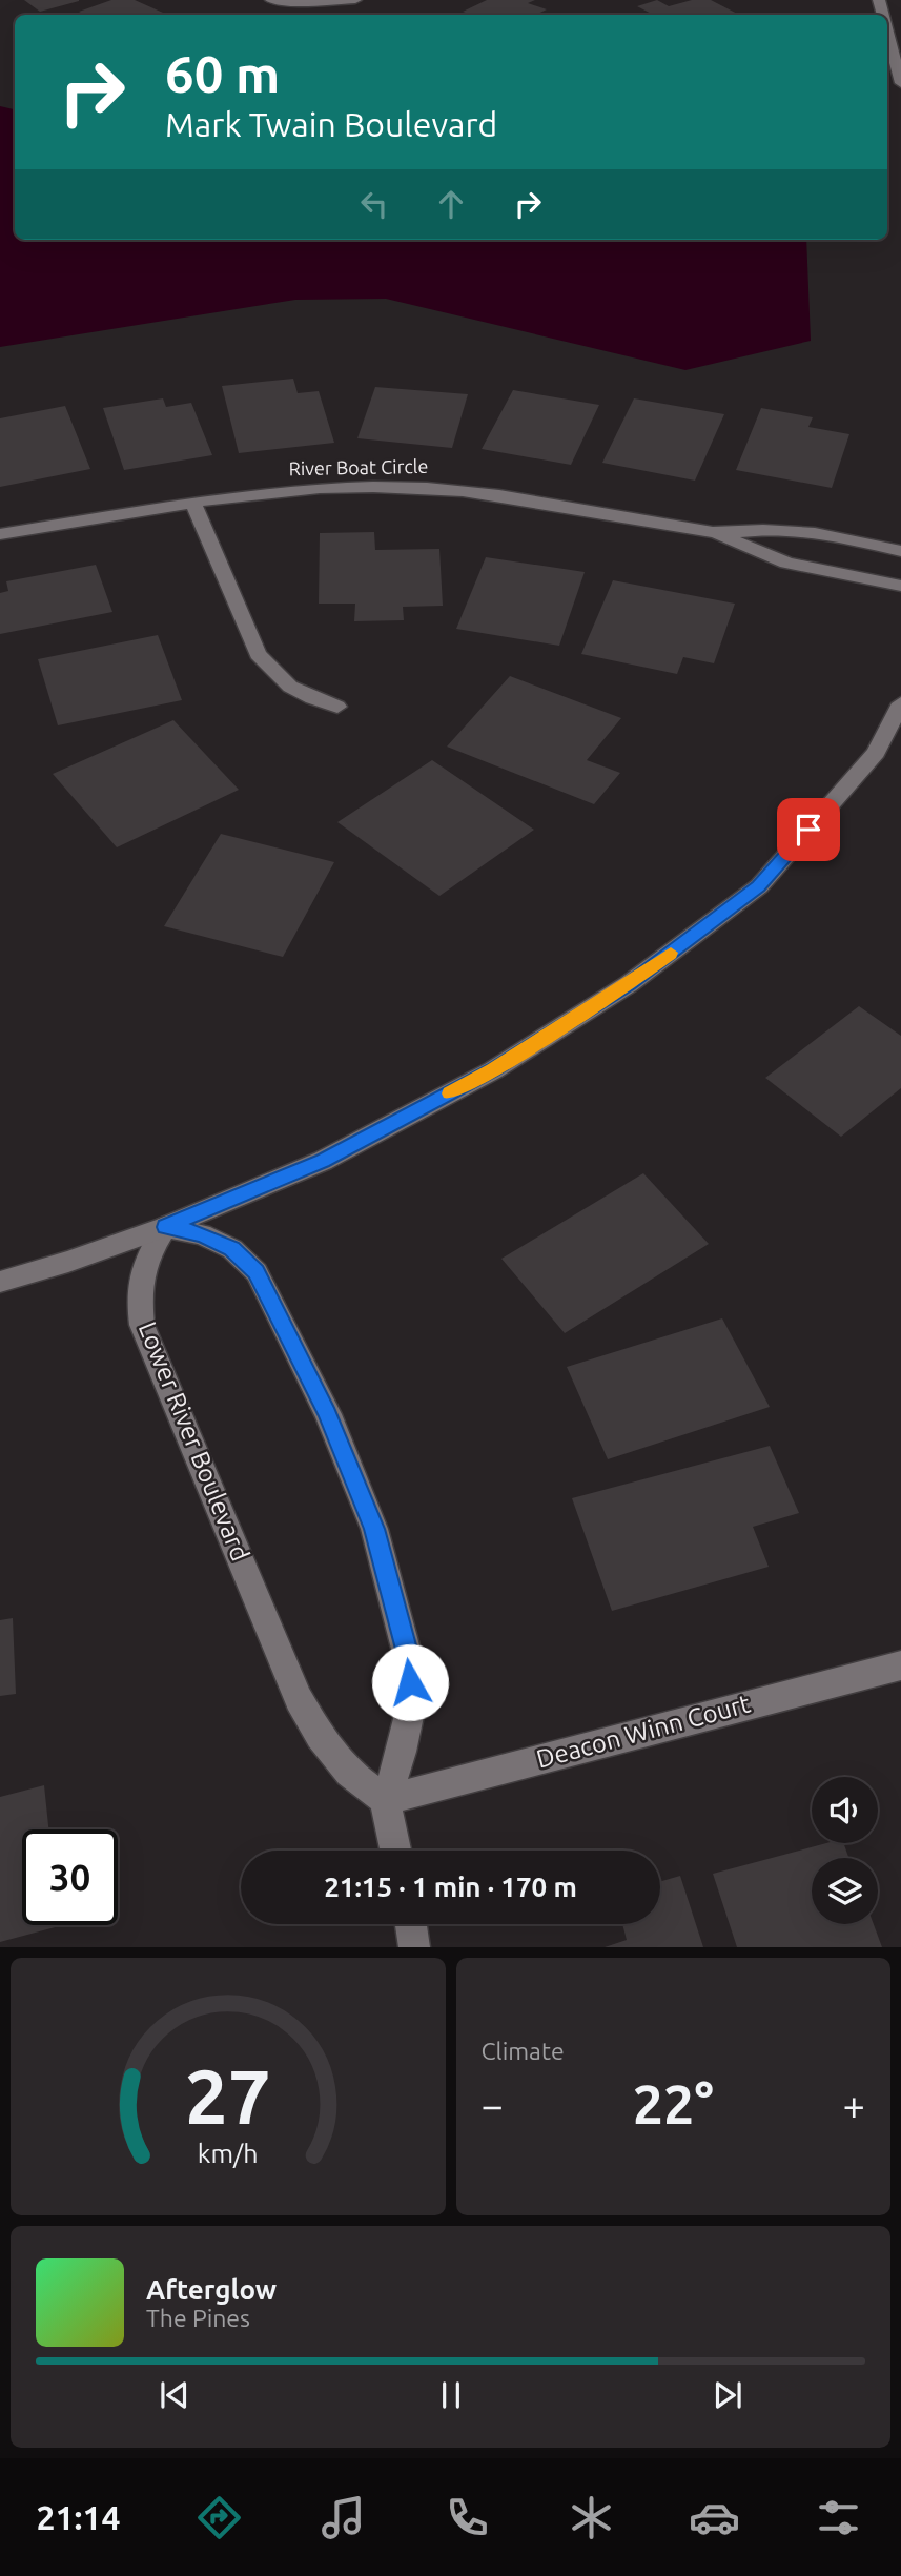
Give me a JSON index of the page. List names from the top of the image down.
{
  "streets": {
    "street": ["River Boat Circle", "Lower River Boulevard", "Deacon Winn Court"]
  },
  "crossings": [
    ["Lower River Boulevard", "Deacon Winn Court"]
  ],
  "page": {
    "turn": ["60 m", "Mark Twain Boulevard"],
    "limit": "30",
    "trip": "21:15 · 1 min · 170 m",
    "tile": "Climate",
    "heat": ["−", "22°", "+"],
    "song": ["Afterglow", "The Pines"],
    "tabs": "21:14",
    "gauge": ["27", "km/h"]
  }
}
